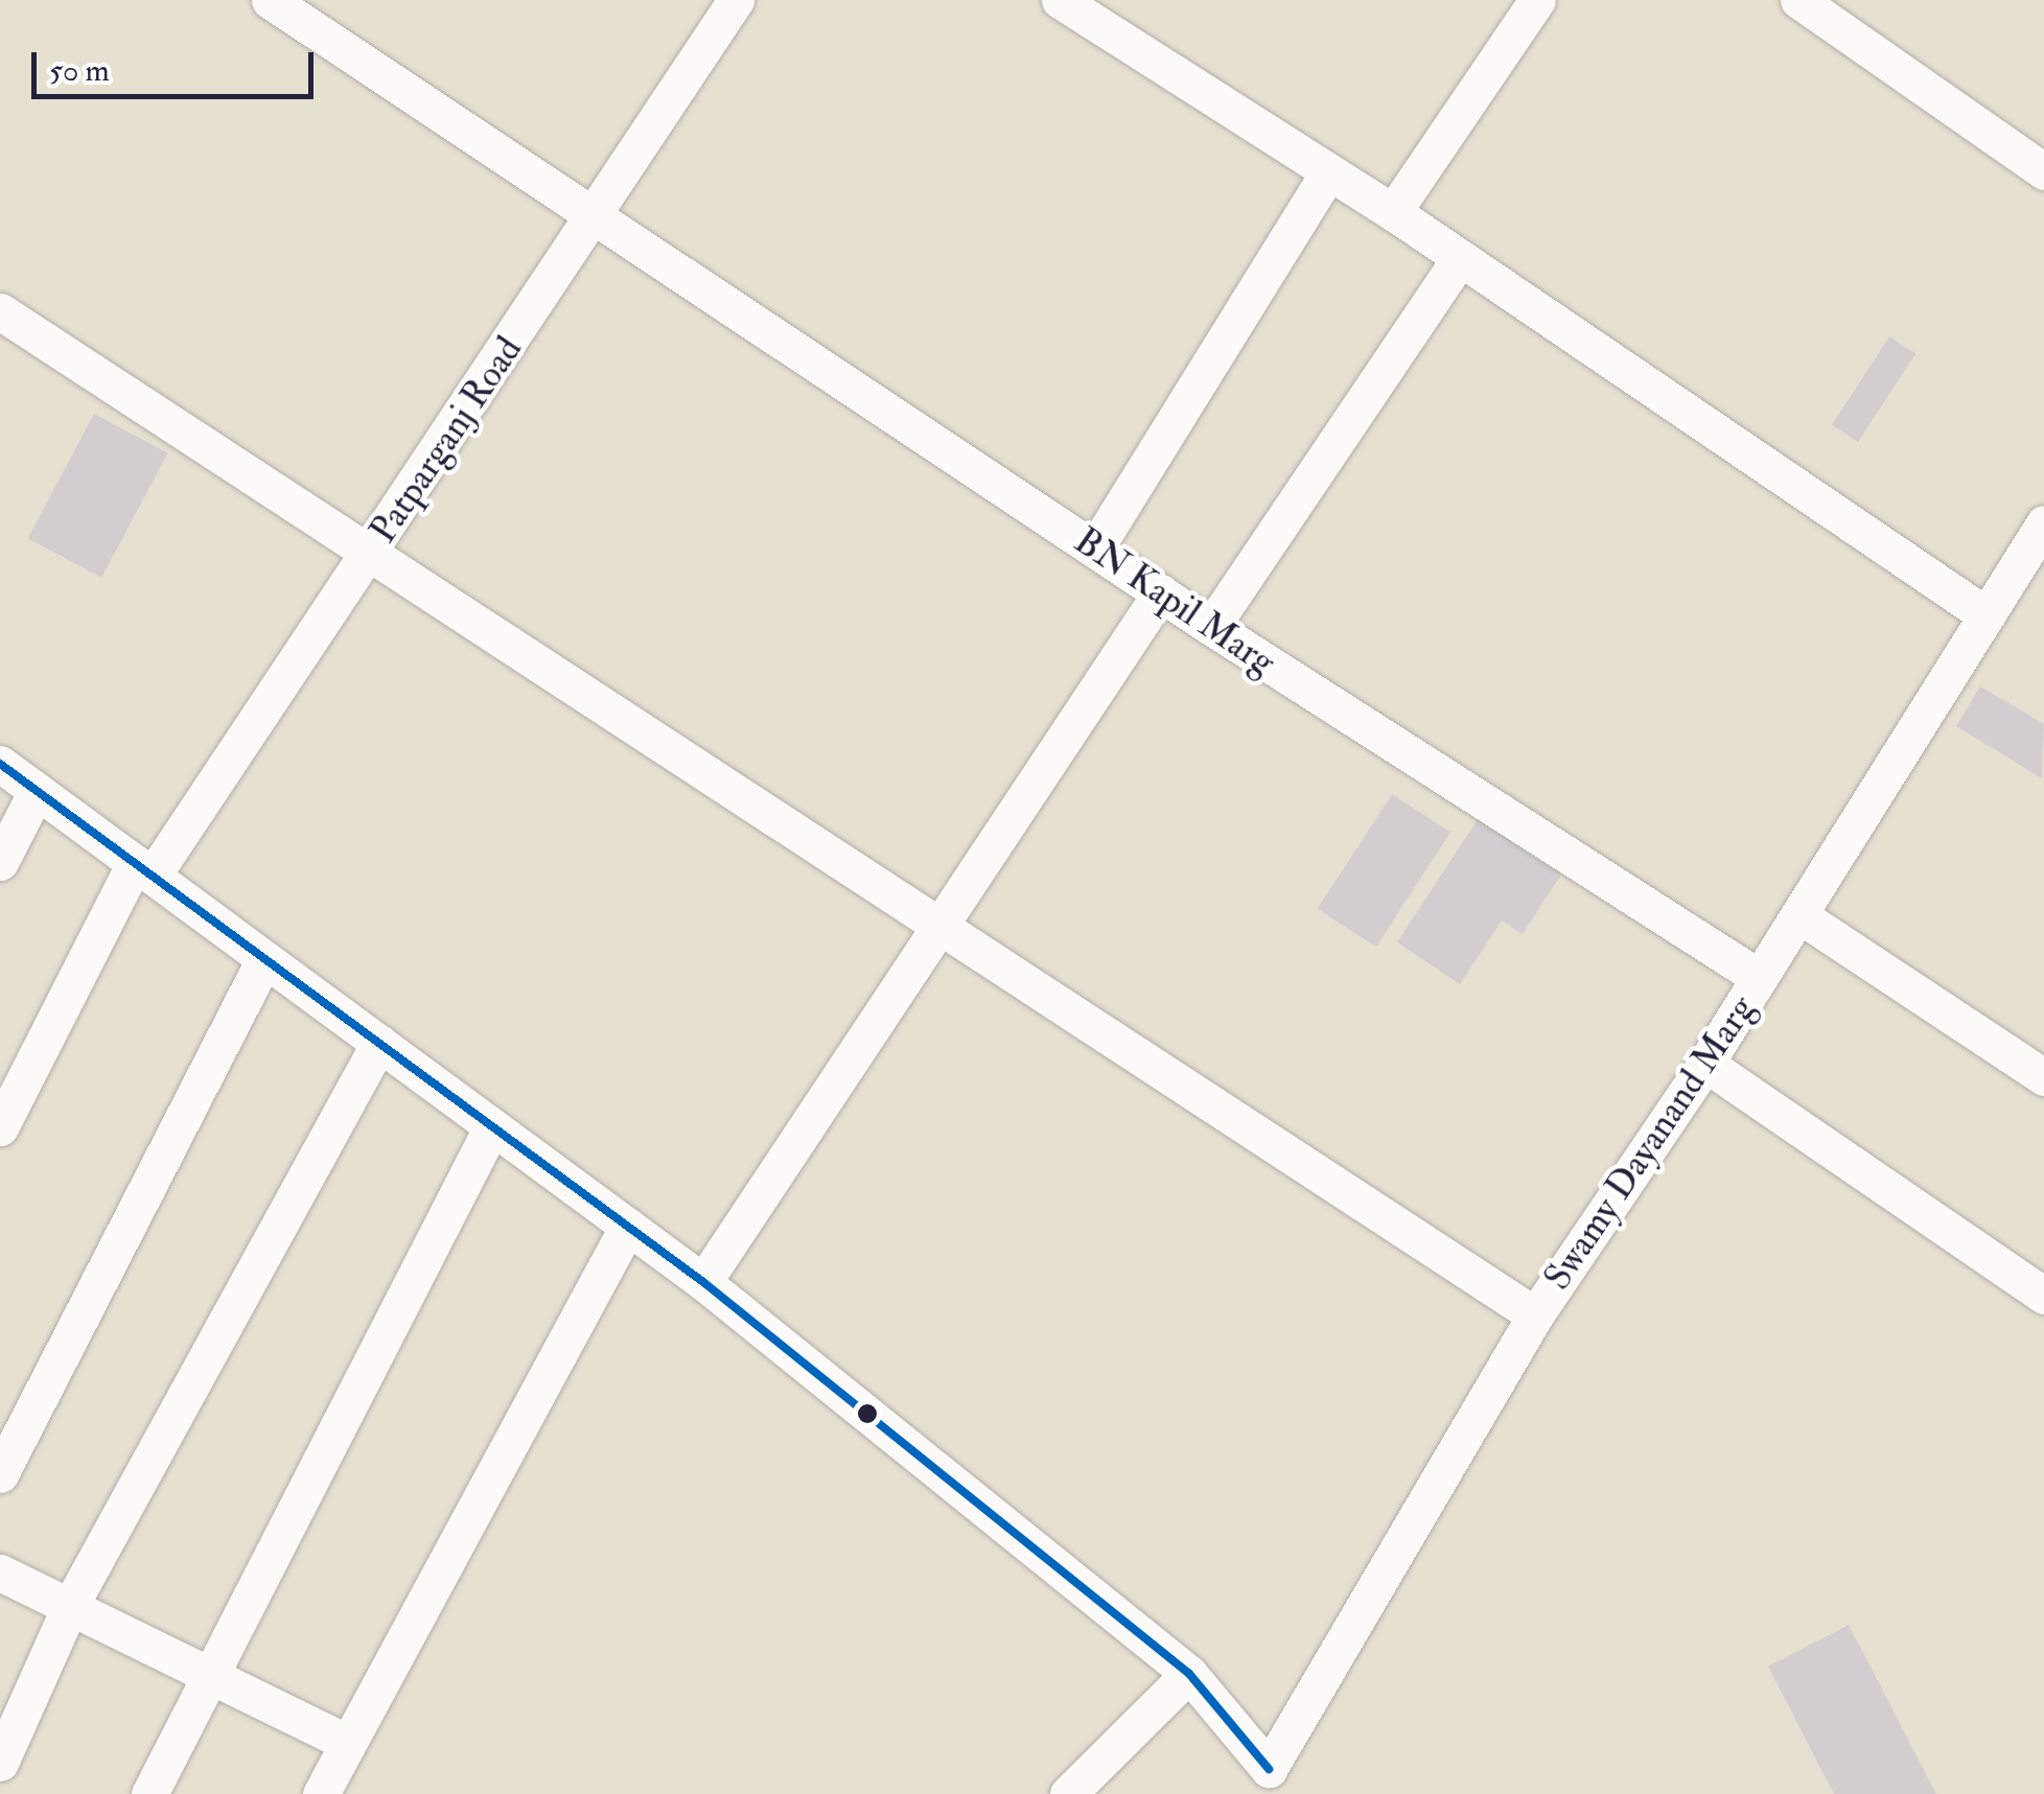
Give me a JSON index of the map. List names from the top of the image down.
{
  "streets": {
    "street": ["Patparganj Road", "BN Kapil Marg", "Swamy Dayanand Marg"]
  },
  "crossings": [
    ["Patparganj Road", "BN Kapil Marg"],
    ["BN Kapil Marg", "Swamy Dayanand Marg"]
  ],
  "scale_bar": "50 m"
}
